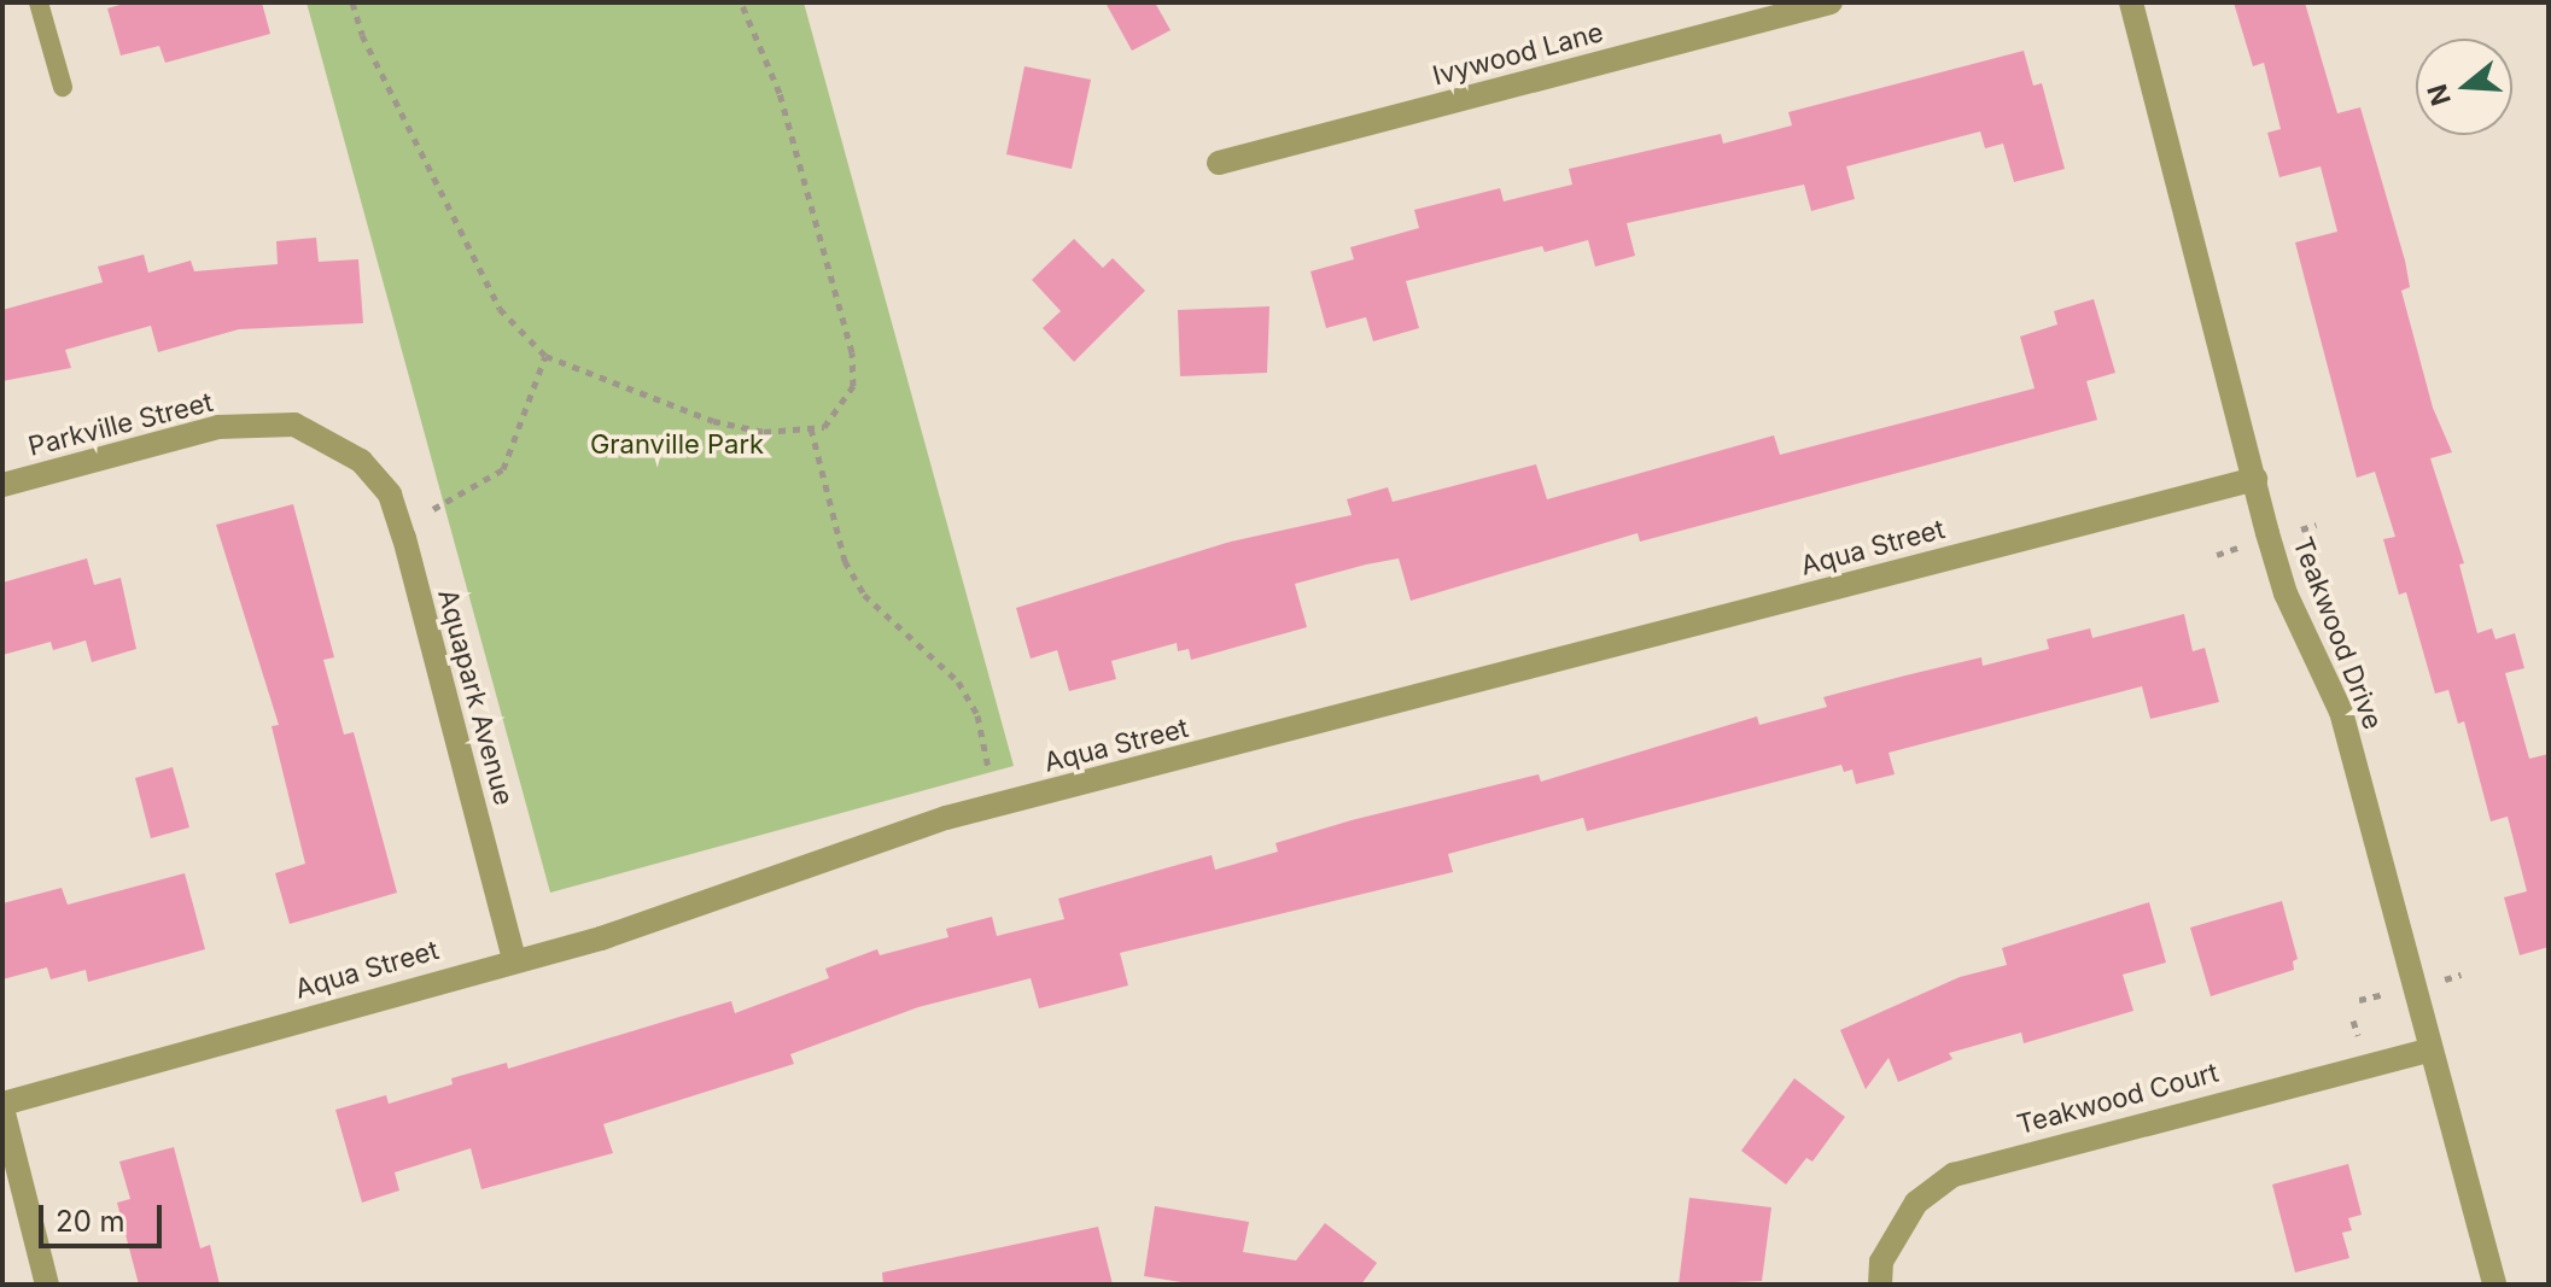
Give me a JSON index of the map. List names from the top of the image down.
{
  "streets": {
    "street": [
      "Ivywood Lane",
      "Parkville Street",
      "Aqua Street",
      "Teakwood Drive",
      "Aquapark Avenue",
      "Teakwood Court"
    ]
  },
  "crossings": [
    ["Parkville Street", "Aquapark Avenue"],
    ["Aqua Street", "Teakwood Drive"],
    ["Aqua Street", "Aquapark Avenue"],
    ["Teakwood Drive", "Teakwood Court"]
  ],
  "parks": ["Granville Park"],
  "scale_bar": "20 m",
  "north": "left"
}
